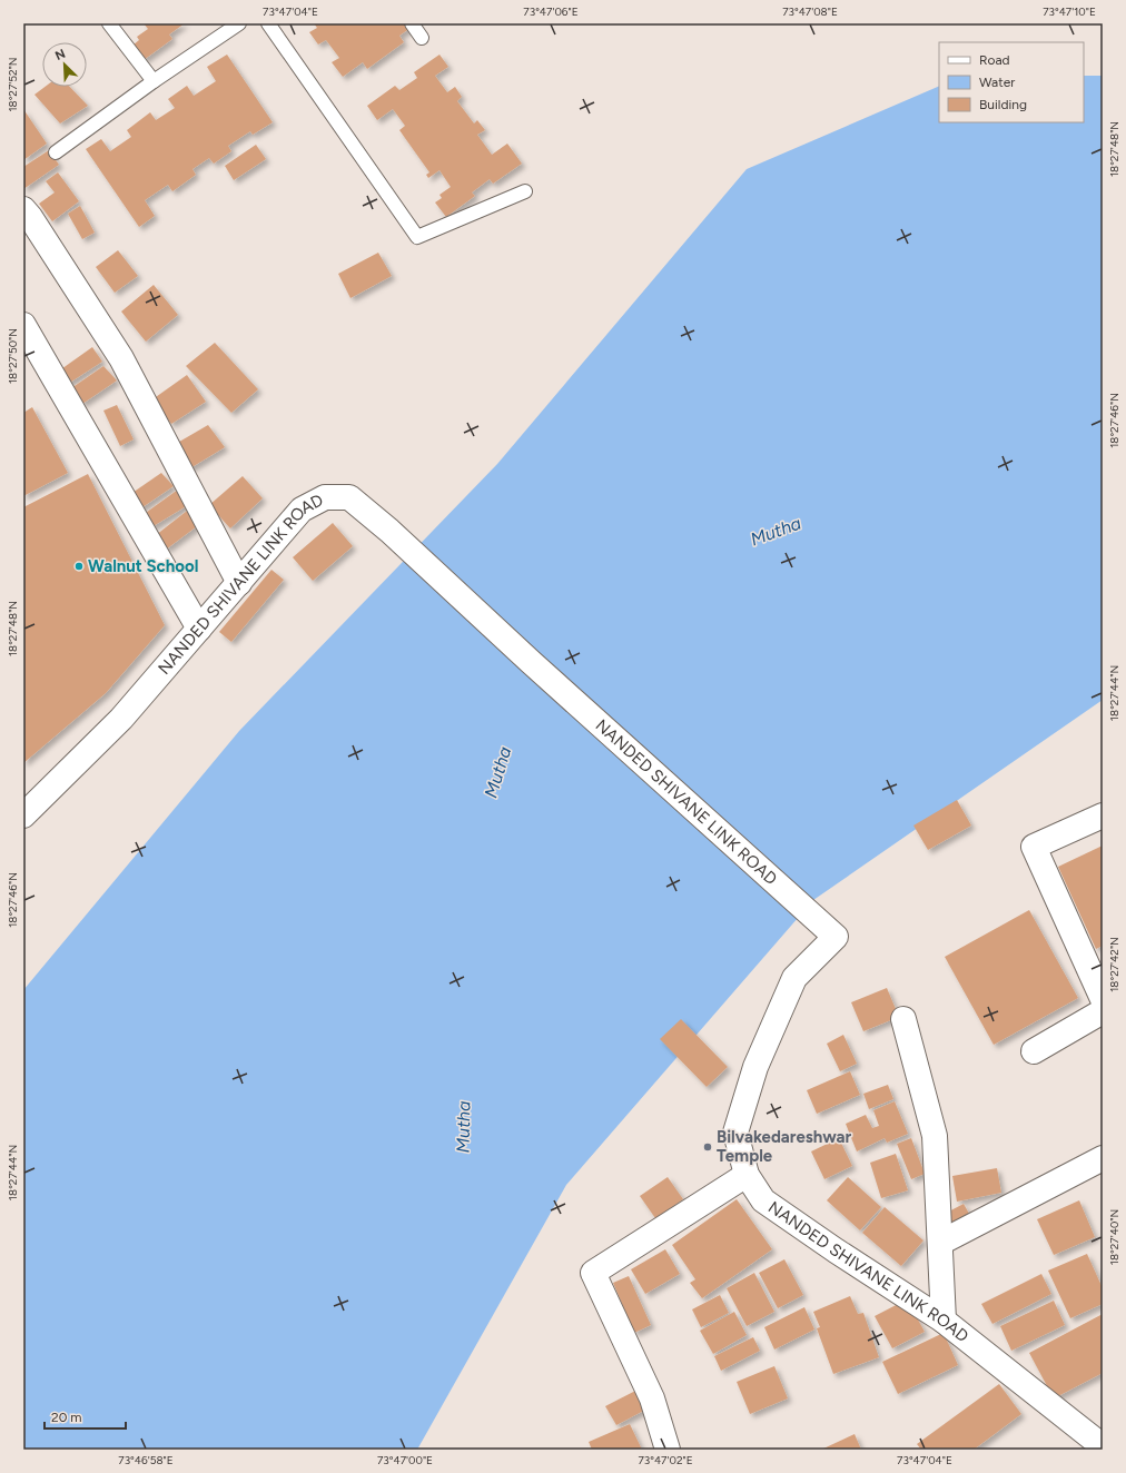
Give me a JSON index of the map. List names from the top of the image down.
{
  "streets": {
    "street": ["NANDED SHIVANE LINK ROAD"]
  },
  "water": ["Mutha"],
  "places": ["Walnut School", "Bilvakedareshwar Temple"],
  "legend": ["Road", "Water", "Building"],
  "scale_bar": "20 m",
  "north": "top left",
  "coordinates": [
    "73°47'04\"E",
    "73°47'06\"E",
    "73°47'08\"E",
    "73°47'10\"E",
    "18°27'52\"N",
    "18°27'48\"N",
    "18°27'50\"N",
    "18°27'46\"N",
    "18°27'44\"N",
    "18°27'42\"N",
    "18°27'40\"N",
    "73°46'58\"E",
    "73°47'00\"E",
    "73°47'02\"E"
  ]
}
